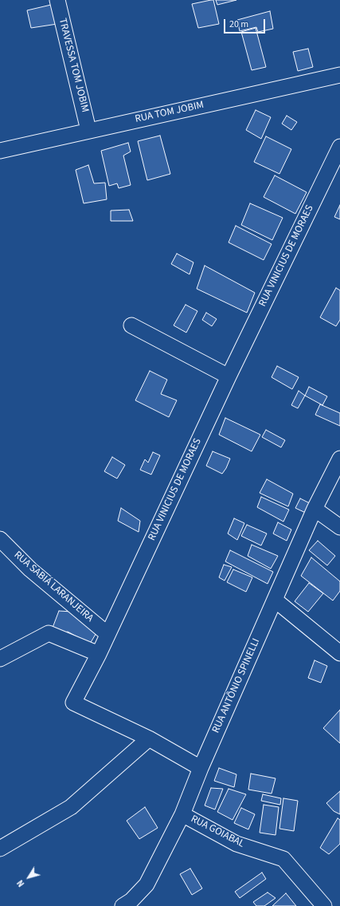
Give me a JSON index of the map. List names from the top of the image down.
{
  "streets": {
    "street": [
      "TRAVESSA TOM JOBIM",
      "RUA TOM JOBIM",
      "RUA VINICIUS DE MORAES",
      "RUA SABIÁ LARANJEIRA",
      "RUA ANTÔNIO SPINELLI",
      "RUA GOIABAL"
    ]
  },
  "crossings": [
    ["TRAVESSA TOM JOBIM", "RUA TOM JOBIM"],
    ["RUA VINICIUS DE MORAES", "RUA SABIÁ LARANJEIRA"],
    ["RUA VINICIUS DE MORAES", "RUA ANTÔNIO SPINELLI"],
    ["RUA ANTÔNIO SPINELLI", "RUA GOIABAL"]
  ],
  "scale_bar": "20 m",
  "north": "bottom left"
}
